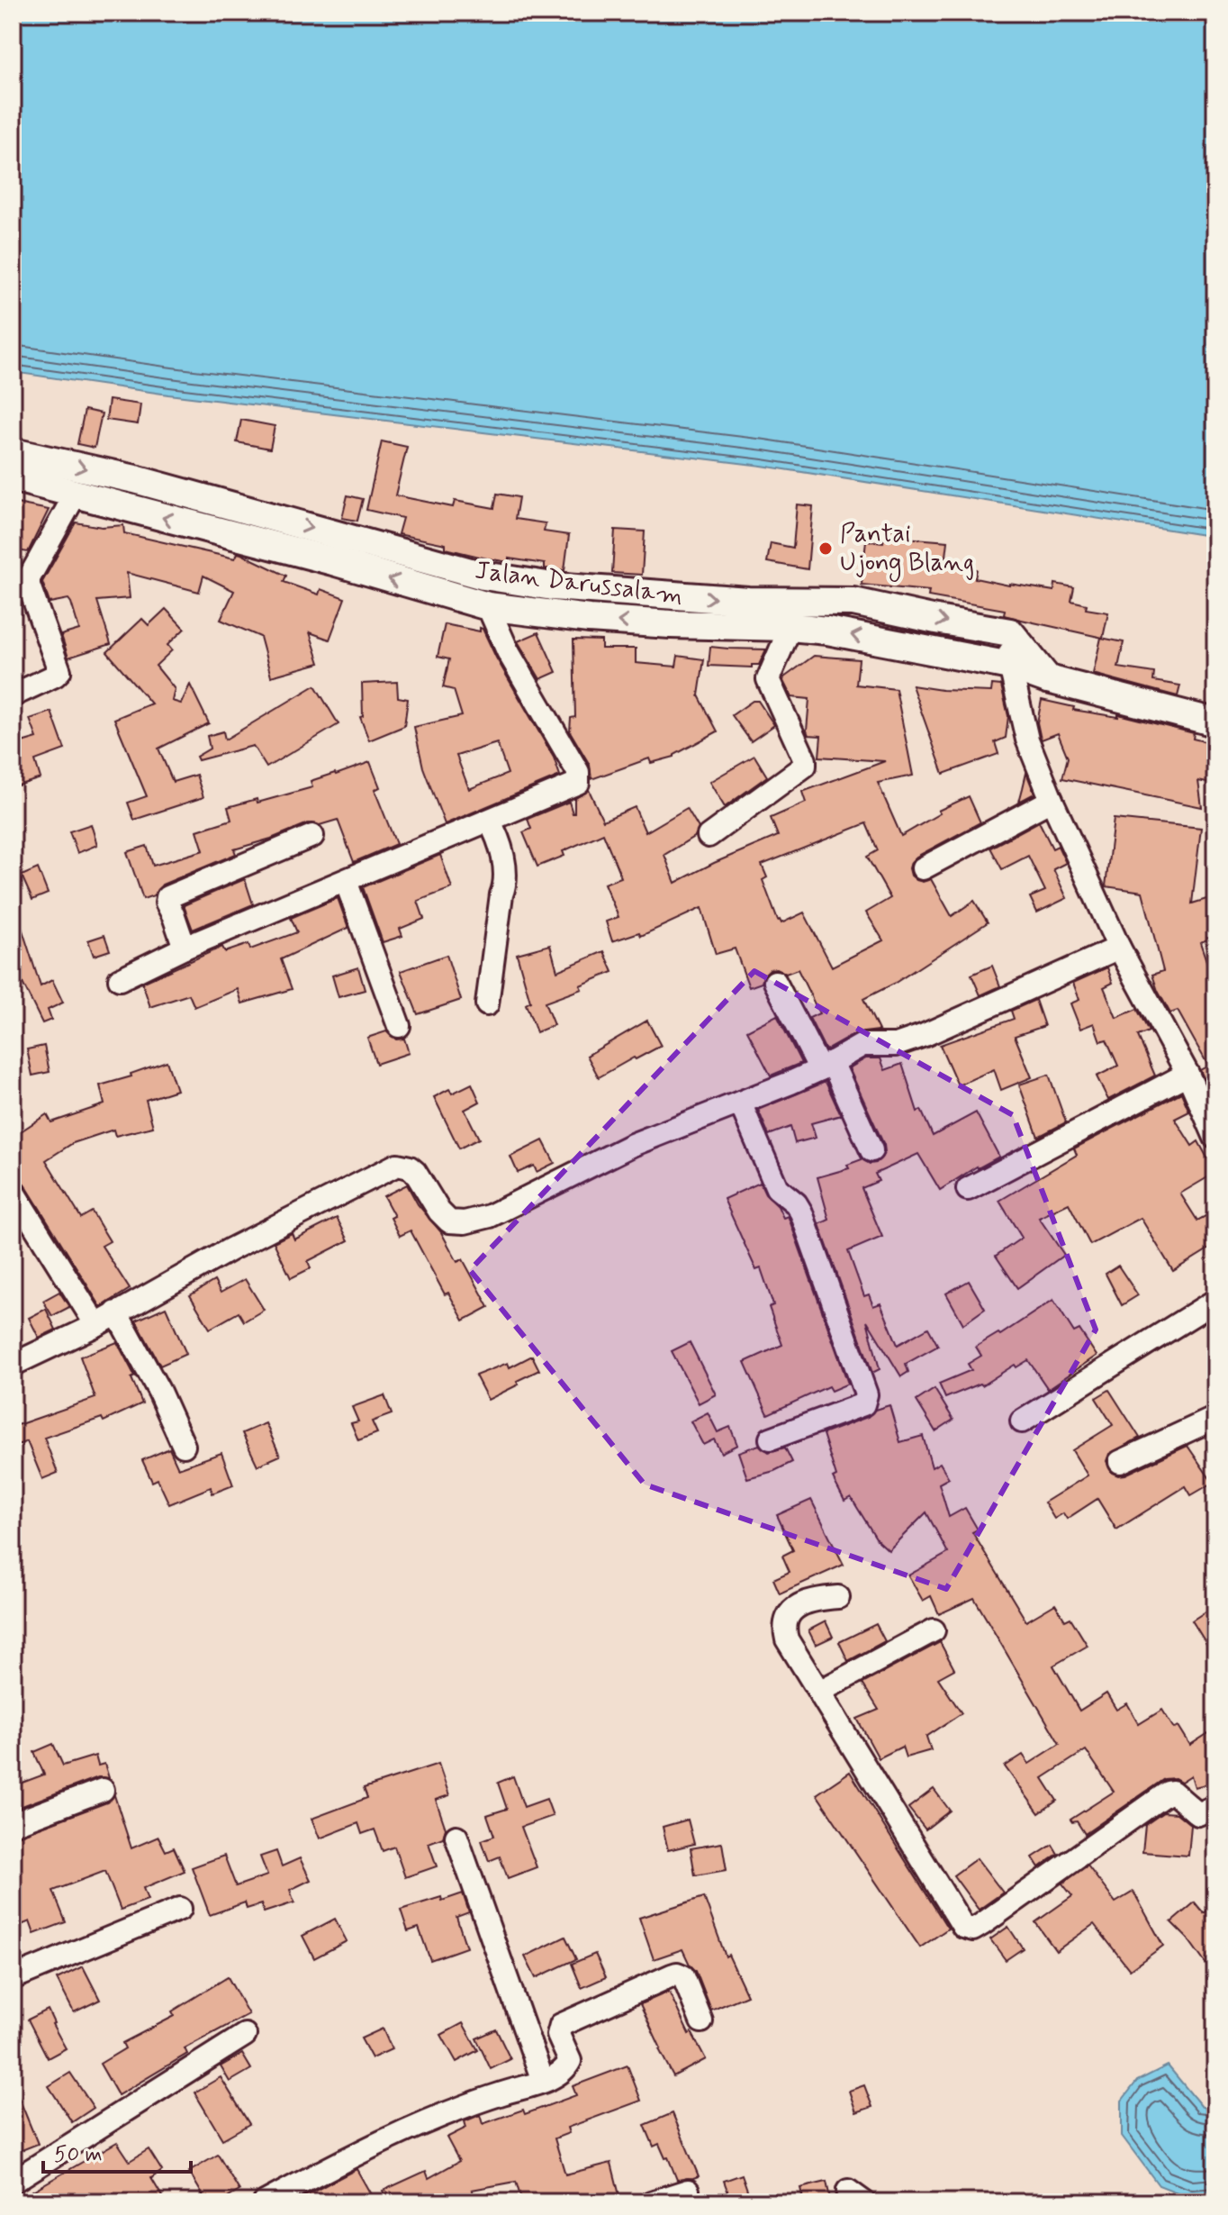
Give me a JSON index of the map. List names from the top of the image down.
{
  "streets": {
    "street": ["Jalan Darussalam"]
  },
  "places": ["Pantai Ujong Blang"],
  "scale_bar": "50 m"
}
